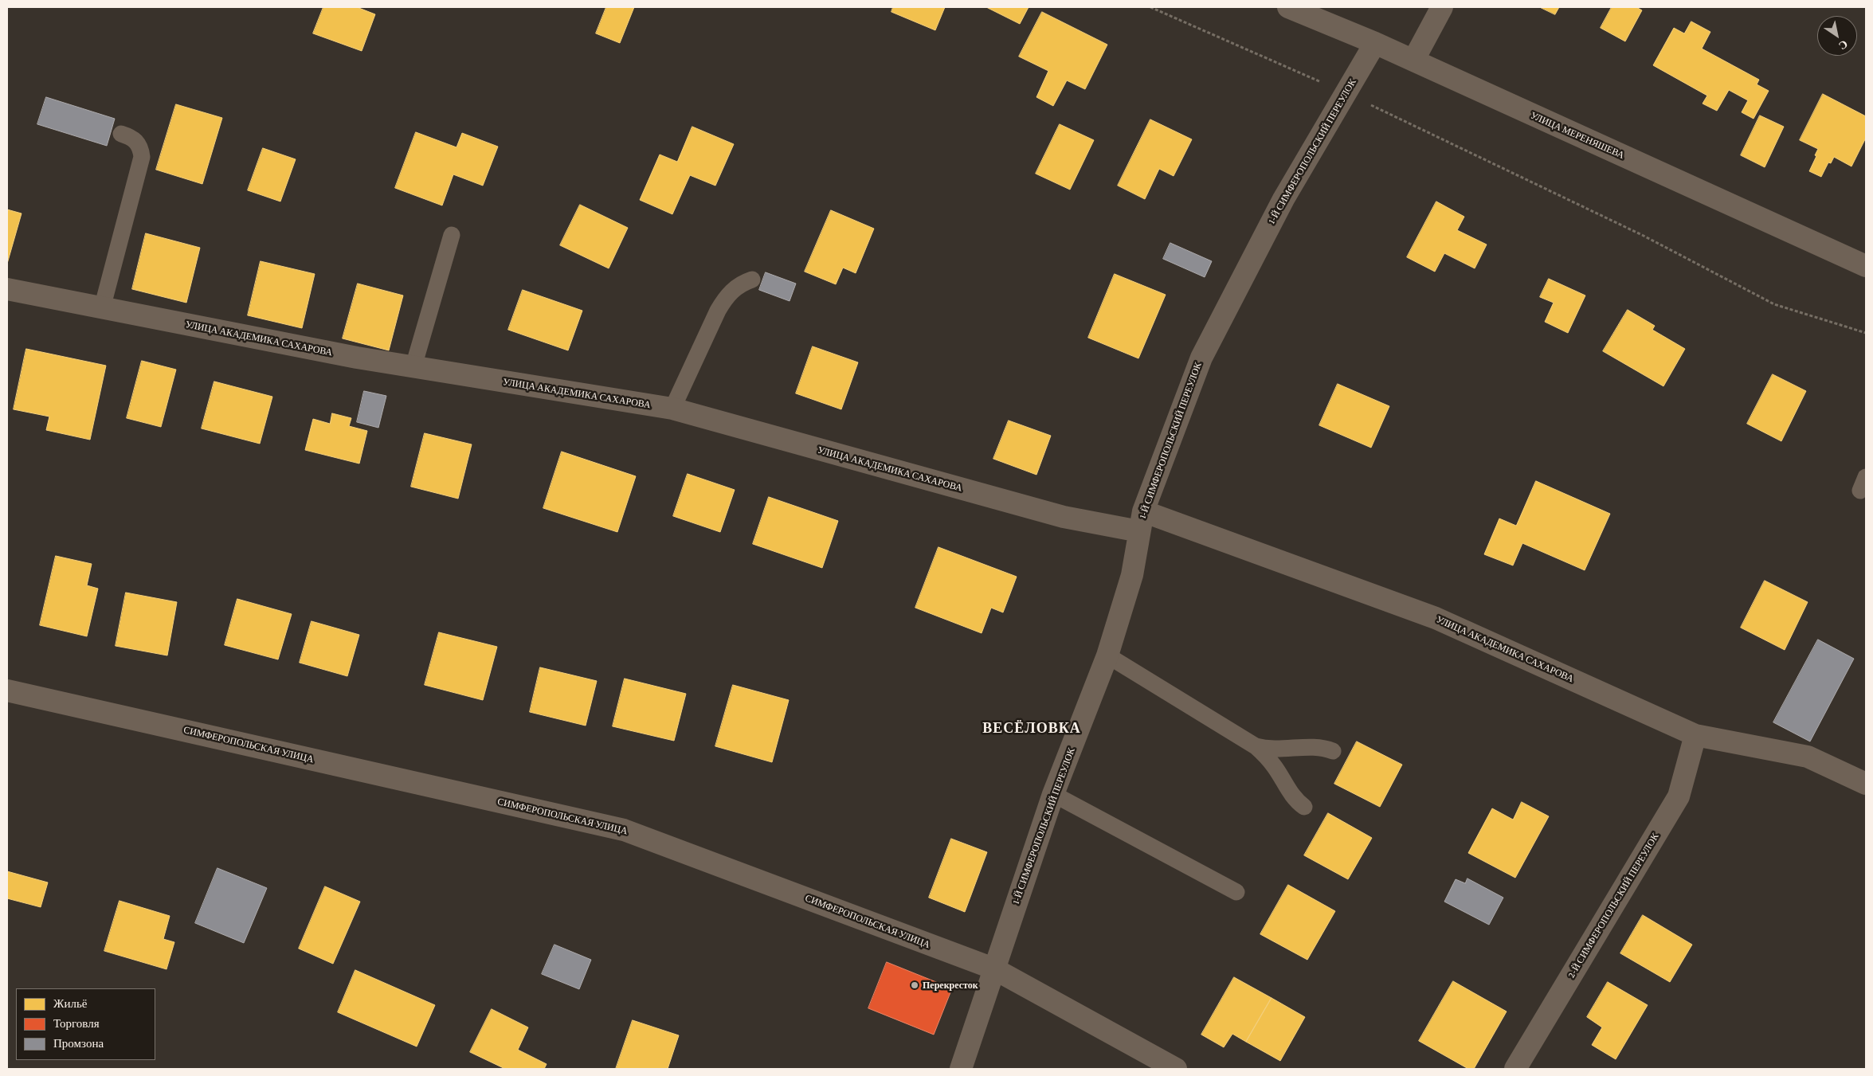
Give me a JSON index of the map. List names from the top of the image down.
{
  "streets": {
    "street": [
      "УЛИЦА МЕРЕНЯШЕВА",
      "1-Й СИМФЕРОПОЛЬСКИЙ ПЕРЕУЛОК",
      "УЛИЦА АКАДЕМИКА САХАРОВА",
      "СИМФЕРОПОЛЬСКАЯ УЛИЦА",
      "2-Й СИМФЕРОПОЛЬСКИЙ ПЕРЕУЛОК"
    ]
  },
  "crossings": [
    ["УЛИЦА МЕРЕНЯШЕВА", "1-Й СИМФЕРОПОЛЬСКИЙ ПЕРЕУЛОК"],
    ["1-Й СИМФЕРОПОЛЬСКИЙ ПЕРЕУЛОК", "УЛИЦА АКАДЕМИКА САХАРОВА"],
    ["1-Й СИМФЕРОПОЛЬСКИЙ ПЕРЕУЛОК", "СИМФЕРОПОЛЬСКАЯ УЛИЦА"],
    ["УЛИЦА АКАДЕМИКА САХАРОВА", "2-Й СИМФЕРОПОЛЬСКИЙ ПЕРЕУЛОК"]
  ],
  "districts": ["ВЕСЁЛОВКА"],
  "places": ["Перекресток"],
  "legend": ["Жильё", "Торговля", "Промзона"],
  "north": "bottom right"
}
